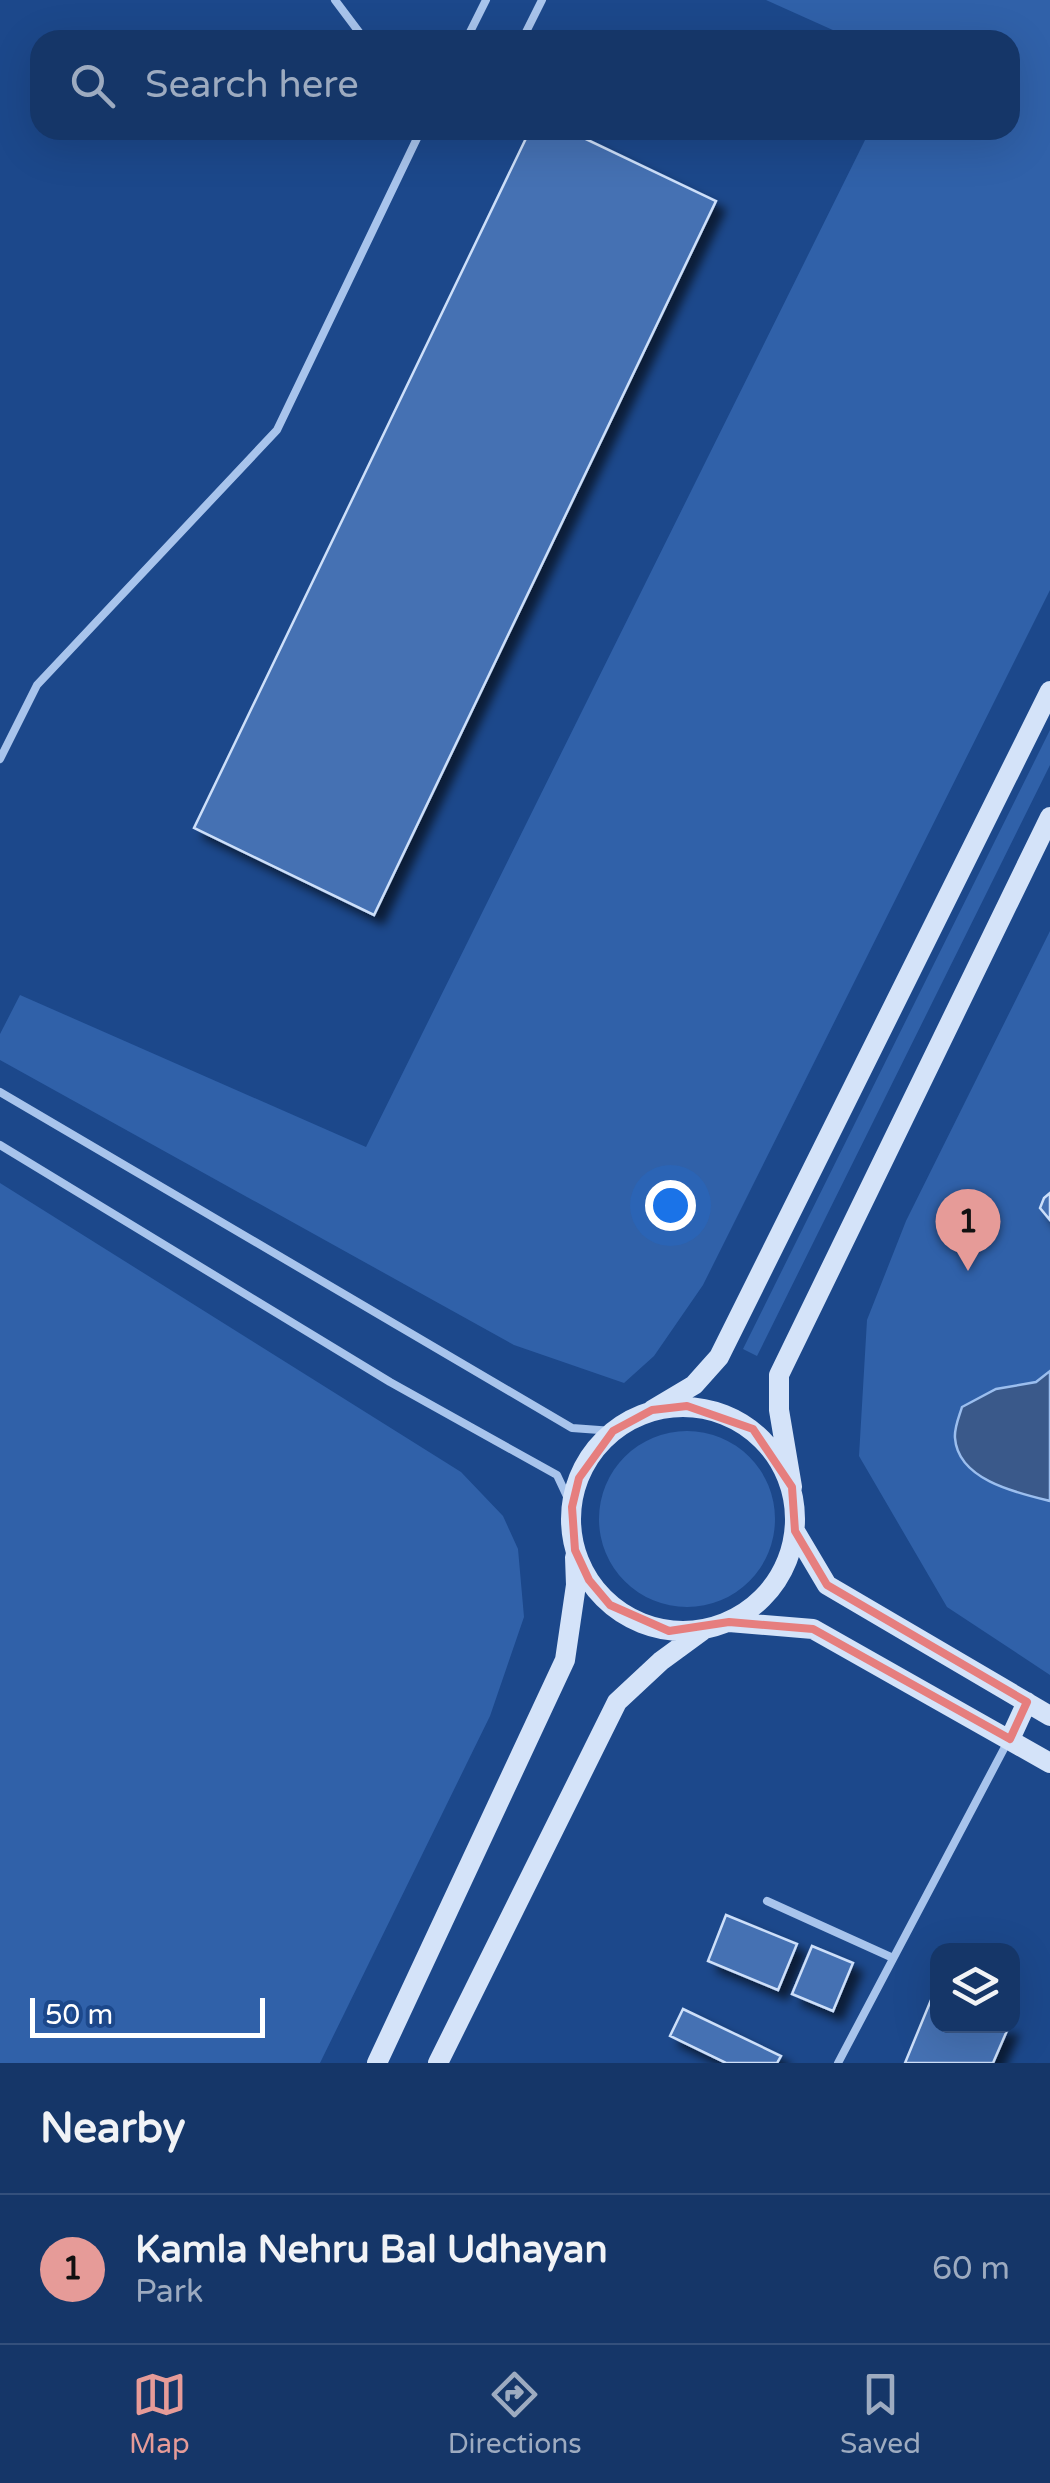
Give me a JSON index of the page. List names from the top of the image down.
{
  "scale_bar": "50 m",
  "page": {
    "search": "Search here",
    "pins": "1",
    "scale": "50 m",
    "heading": "Nearby",
    "list": [
      {
        "mark": "1",
        "name": "Kamla Nehru Bal Udhayan",
        "note": "Park",
        "value": "60 m"
      }
    ],
    "nav": ["Map", "Directions", "Saved"]
  }
}
